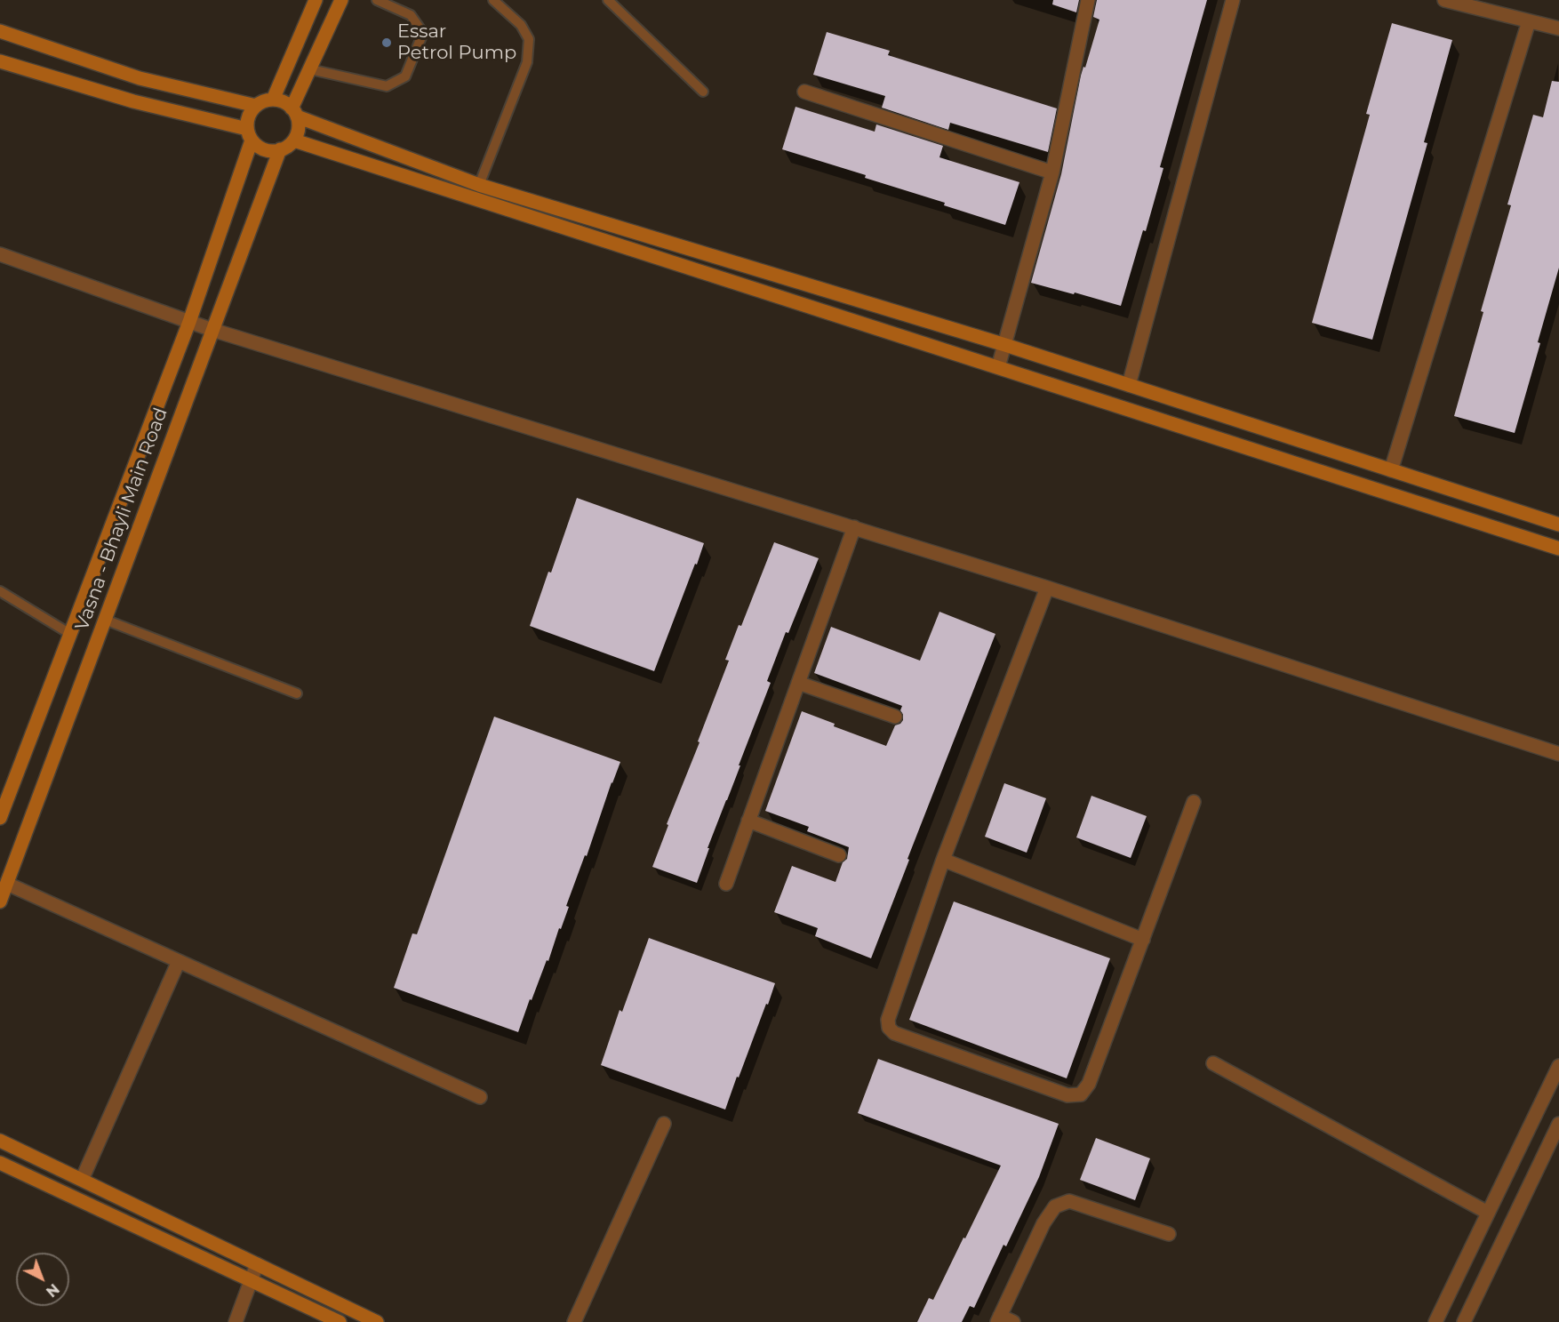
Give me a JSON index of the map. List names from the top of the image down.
{
  "streets": {
    "main road": ["Vasna - Bhayli Main Road"]
  },
  "places": ["Essar Petrol Pump"],
  "north": "bottom right"
}
